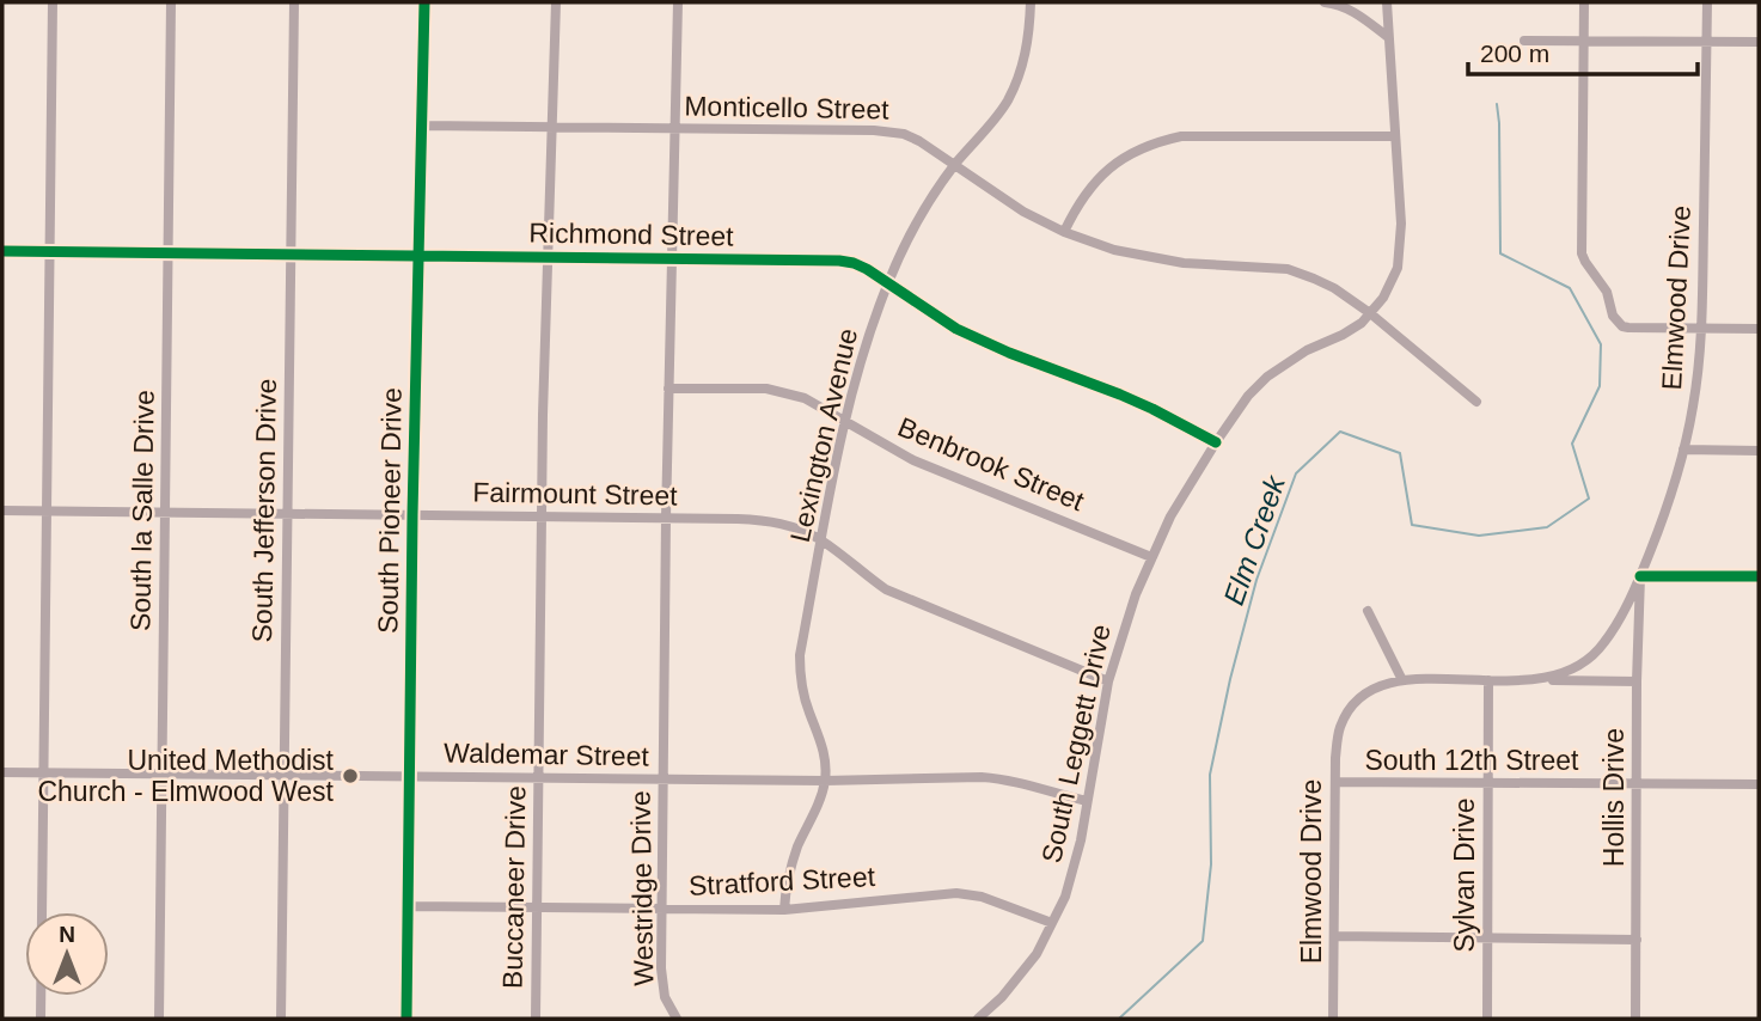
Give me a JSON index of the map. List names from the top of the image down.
{
  "streets": {
    "street": [
      "Monticello Street",
      "Richmond Street",
      "Elmwood Drive",
      "Lexington Avenue",
      "Benbrook Street",
      "Fairmount Street",
      "South la Salle Drive",
      "South Jefferson Drive",
      "South Pioneer Drive",
      "South Leggett Drive",
      "Waldemar Street",
      "South 12th Street",
      "Hollis Drive",
      "Sylvan Drive",
      "Stratford Street",
      "Buccaneer Drive",
      "Westridge Drive"
    ]
  },
  "crossings": [
    ["Monticello Street", "Lexington Avenue"],
    ["Monticello Street", "South Pioneer Drive"],
    ["Monticello Street", "South Leggett Drive"],
    ["Monticello Street", "Buccaneer Drive"],
    ["Monticello Street", "Westridge Drive"],
    ["Richmond Street", "Lexington Avenue"],
    ["Richmond Street", "South la Salle Drive"],
    ["Richmond Street", "South Jefferson Drive"],
    ["Richmond Street", "South Pioneer Drive"],
    ["Richmond Street", "South Leggett Drive"],
    ["Richmond Street", "Buccaneer Drive"],
    ["Richmond Street", "Westridge Drive"],
    ["Elmwood Drive", "South 12th Street"],
    ["Elmwood Drive", "Hollis Drive"],
    ["Elmwood Drive", "Sylvan Drive"],
    ["Lexington Avenue", "Benbrook Street"],
    ["Lexington Avenue", "Fairmount Street"],
    ["Lexington Avenue", "Waldemar Street"],
    ["Lexington Avenue", "Stratford Street"],
    ["Benbrook Street", "South Leggett Drive"],
    ["Benbrook Street", "Westridge Drive"],
    ["Fairmount Street", "South la Salle Drive"],
    ["Fairmount Street", "South Jefferson Drive"],
    ["Fairmount Street", "South Pioneer Drive"],
    ["Fairmount Street", "South Leggett Drive"],
    ["Fairmount Street", "Buccaneer Drive"],
    ["Fairmount Street", "Westridge Drive"],
    ["South la Salle Drive", "Waldemar Street"],
    ["South Jefferson Drive", "Waldemar Street"],
    ["South Pioneer Drive", "Waldemar Street"],
    ["South Pioneer Drive", "Stratford Street"],
    ["South Leggett Drive", "Waldemar Street"],
    ["South Leggett Drive", "Stratford Street"],
    ["Waldemar Street", "Buccaneer Drive"],
    ["Waldemar Street", "Westridge Drive"],
    ["South 12th Street", "Hollis Drive"],
    ["South 12th Street", "Sylvan Drive"],
    ["Stratford Street", "Buccaneer Drive"],
    ["Stratford Street", "Westridge Drive"]
  ],
  "water": ["Elm Creek"],
  "places": ["United Methodist Church - Elmwood West"],
  "scale_bar": "200 m",
  "north": "top"
}
